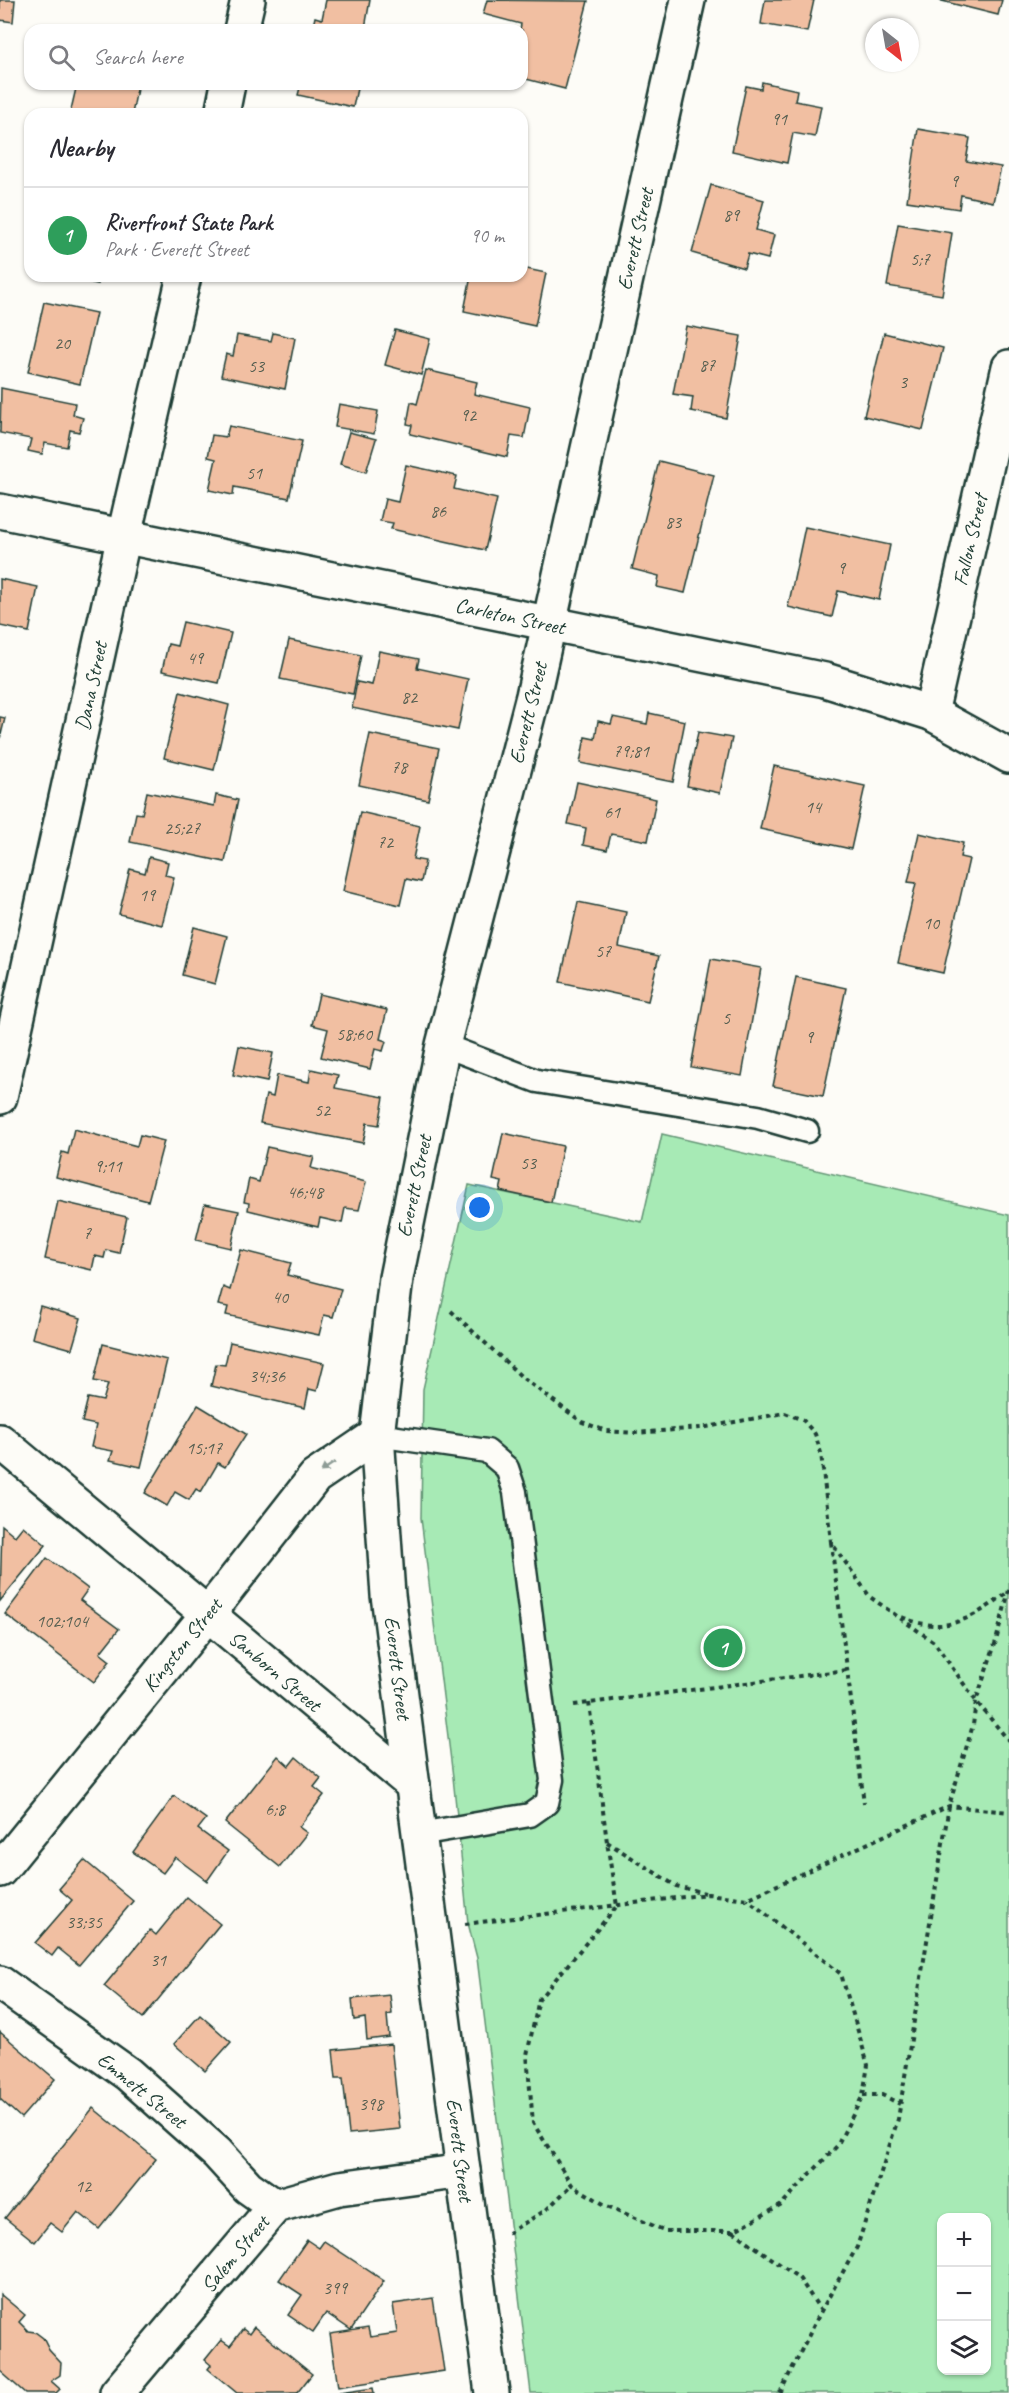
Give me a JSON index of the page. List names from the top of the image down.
{
  "streets": {
    "street": [
      "Everett Street",
      "Fallon Street",
      "Carleton Street",
      "Dana Street",
      "Kingston Street",
      "Sanborn Street",
      "Emmett Street",
      "Salem Street"
    ]
  },
  "crossings": [
    ["Everett Street", "Carleton Street"],
    ["Everett Street", "Kingston Street"],
    ["Everett Street", "Sanborn Street"],
    ["Everett Street", "Salem Street"],
    ["Fallon Street", "Carleton Street"],
    ["Carleton Street", "Dana Street"],
    ["Kingston Street", "Sanborn Street"],
    ["Emmett Street", "Salem Street"]
  ],
  "one_way": ["Kingston Street"],
  "house_numbers": [
    "91",
    "9",
    "89",
    "5;7",
    "20",
    "87",
    "53",
    "3",
    "92",
    "51",
    "86",
    "83",
    "9",
    "49",
    "82",
    "79;81",
    "78",
    "14",
    "61",
    "25;27",
    "72",
    "19",
    "10",
    "57",
    "5",
    "58;60",
    "9",
    "52",
    "53",
    "9;11",
    "46;48",
    "7",
    "40",
    "34;36",
    "15;17",
    "102;104",
    "6;8",
    "33;35",
    "31",
    "398",
    "12",
    "399"
  ],
  "north": "bottom right",
  "page": {
    "search": "Search here",
    "heading": "Nearby",
    "list": [
      {
        "mark": "1",
        "name": "Riverfront State Park",
        "note": "Park · Everett Street",
        "value": "90 m"
      }
    ],
    "pins": "1",
    "map_buttons": ["+", "−"]
  }
}
